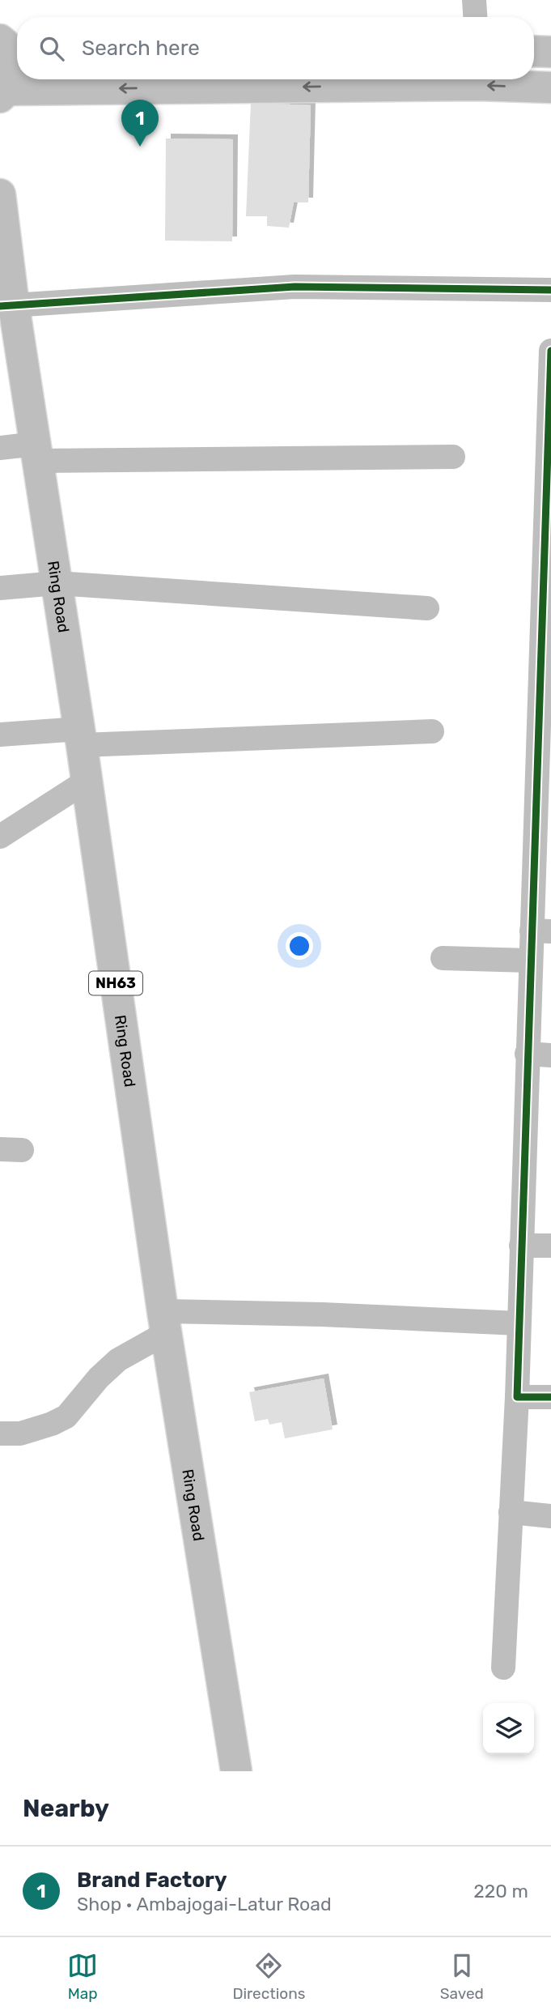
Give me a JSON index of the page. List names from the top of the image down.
{
  "streets": {
    "main road": ["Ring Road", "NH63"]
  },
  "page": {
    "search": "Search here",
    "pins": "1",
    "heading": "Nearby",
    "list": [
      {
        "mark": "1",
        "name": "Brand Factory",
        "note": "Shop · Ambajogai-Latur Road",
        "value": "220 m"
      }
    ],
    "nav": ["Map", "Directions", "Saved"]
  }
}
